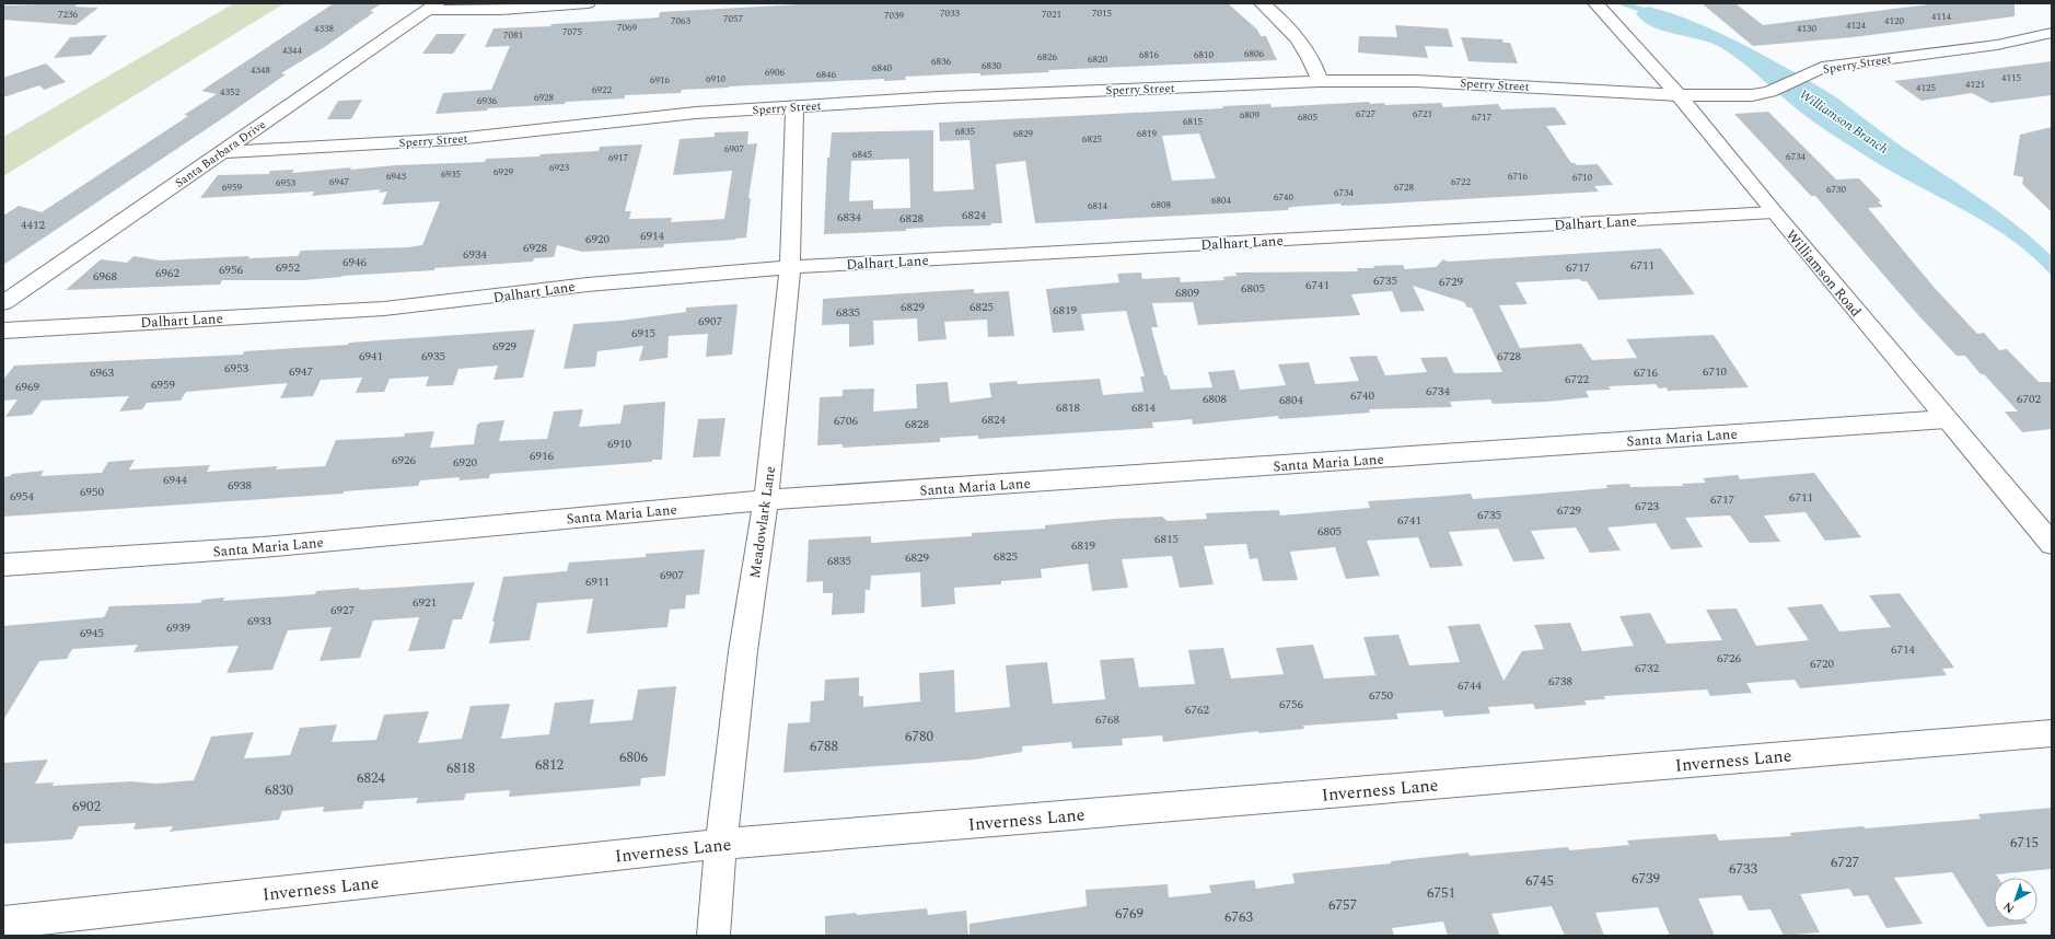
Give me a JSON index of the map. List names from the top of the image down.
{
  "streets": {
    "street": [
      "Sperry Street",
      "Santa Barbara Drive",
      "Dalhart Lane",
      "Williamson Road",
      "Santa Maria Lane",
      "Meadowlark Lane",
      "Inverness Lane"
    ]
  },
  "crossings": [
    ["Sperry Street", "Santa Barbara Drive"],
    ["Sperry Street", "Williamson Road"],
    ["Sperry Street", "Meadowlark Lane"],
    ["Dalhart Lane", "Williamson Road"],
    ["Dalhart Lane", "Meadowlark Lane"],
    ["Williamson Road", "Santa Maria Lane"],
    ["Santa Maria Lane", "Meadowlark Lane"],
    ["Meadowlark Lane", "Inverness Lane"]
  ],
  "water": ["Williamson Branch"],
  "house_numbers": [
    "7033",
    "7015",
    "7236",
    "7021",
    "7039",
    "4114",
    "7057",
    "7063",
    "4120",
    "4124",
    "7069",
    "4338",
    "4130",
    "7075",
    "7081",
    "4344",
    "6806",
    "6816",
    "6810",
    "6826",
    "6820",
    "6836",
    "6830",
    "6840",
    "4348",
    "6906",
    "6846",
    "4115",
    "6910",
    "6916",
    "4121",
    "4125",
    "6922",
    "4352",
    "6928",
    "6936",
    "6727",
    "6721",
    "6809",
    "6805",
    "6717",
    "6815",
    "6835",
    "6829",
    "6819",
    "6825",
    "6907",
    "6845",
    "6734",
    "6917",
    "6923",
    "6929",
    "6935",
    "6943",
    "6716",
    "6710",
    "6947",
    "6722",
    "6953",
    "6959",
    "6728",
    "6730",
    "6734",
    "6740",
    "6804",
    "6808",
    "6814",
    "6824",
    "6834",
    "6828",
    "4412",
    "6914",
    "6920",
    "6928",
    "6934",
    "6946",
    "6711",
    "6952",
    "6717",
    "6956",
    "6962",
    "6968",
    "6735",
    "6729",
    "6741",
    "6805",
    "6809",
    "6829",
    "6825",
    "6819",
    "6835",
    "6907",
    "6915",
    "6929",
    "6941",
    "6935",
    "6728",
    "6953",
    "6947",
    "6710",
    "6963",
    "6716",
    "6722",
    "6959",
    "6969",
    "6734",
    "6740",
    "6808",
    "6702",
    "6804",
    "6818",
    "6814",
    "6824",
    "6706",
    "6828",
    "6910",
    "6916",
    "6926",
    "6920",
    "6944",
    "6938",
    "6950",
    "6954",
    "6711",
    "6717",
    "6723",
    "6729",
    "6735",
    "6741",
    "6805",
    "6815",
    "6819",
    "6825",
    "6829",
    "6835",
    "6907",
    "6911",
    "6921",
    "6927",
    "6933",
    "6939",
    "6945",
    "6714",
    "6726",
    "6720",
    "6732",
    "6738",
    "6744",
    "6750",
    "6756",
    "6762",
    "6768",
    "6780",
    "6788",
    "6806",
    "6812",
    "6818",
    "6824",
    "6830",
    "6902",
    "6715",
    "6727",
    "6733",
    "6739",
    "6745",
    "6751",
    "6757",
    "6769",
    "6763"
  ],
  "north": "bottom left"
}
